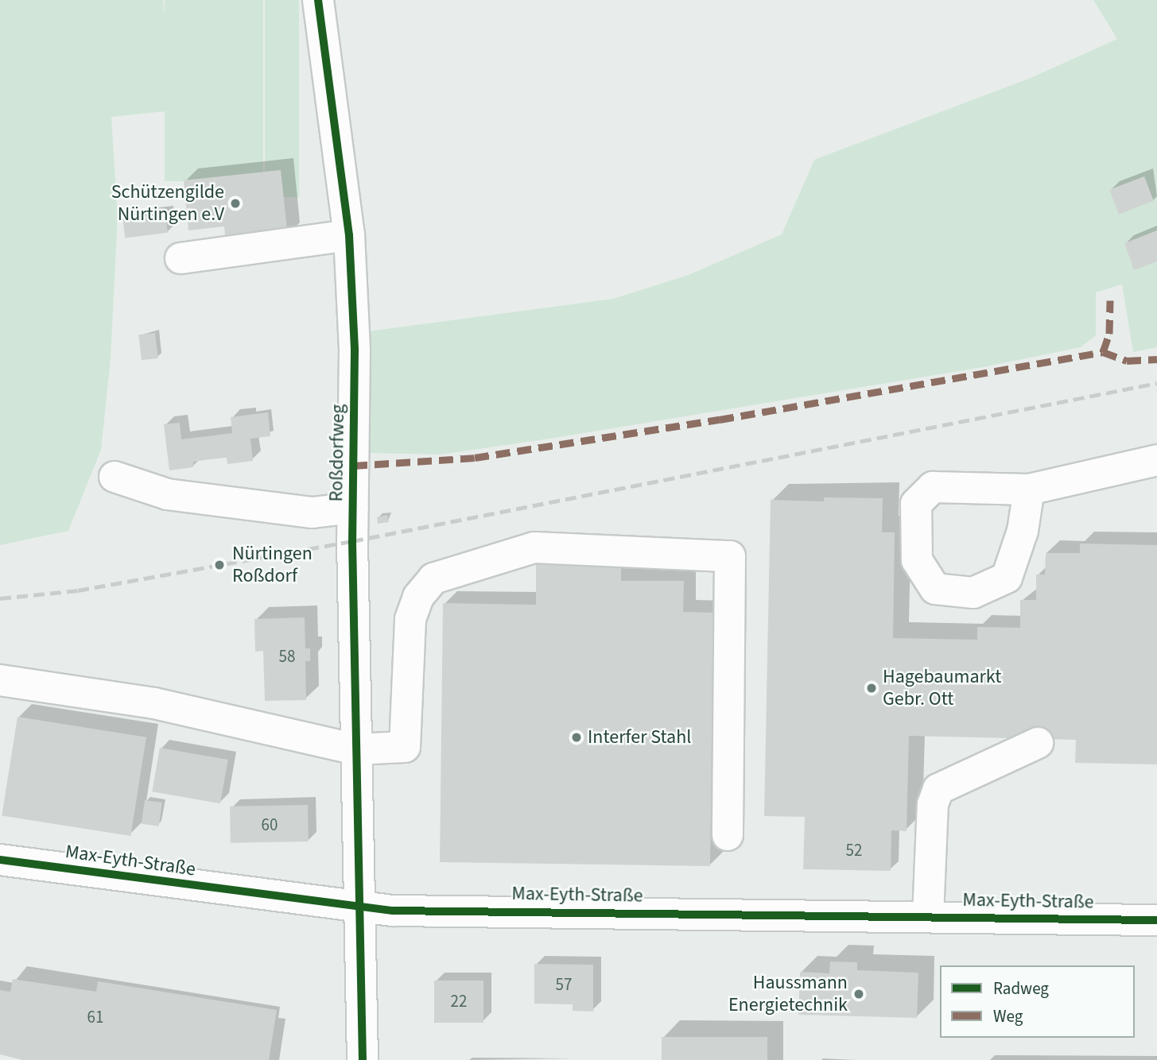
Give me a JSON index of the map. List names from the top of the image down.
{
  "streets": {
    "street": ["Roßdorfweg", "Max-Eyth-Straße"]
  },
  "crossings": [
    ["Roßdorfweg", "Max-Eyth-Straße"]
  ],
  "places": [
    "Schützengilde Nürtingen e.V",
    "Nürtingen Roßdorf",
    "Hagebaumarkt Gebr. Ott",
    "Interfer Stahl",
    "Haussmann Energietechnik"
  ],
  "house_numbers": [
    "58",
    "60",
    "52",
    "57",
    "22",
    "61"
  ],
  "legend": ["Radweg", "Weg"]
}
